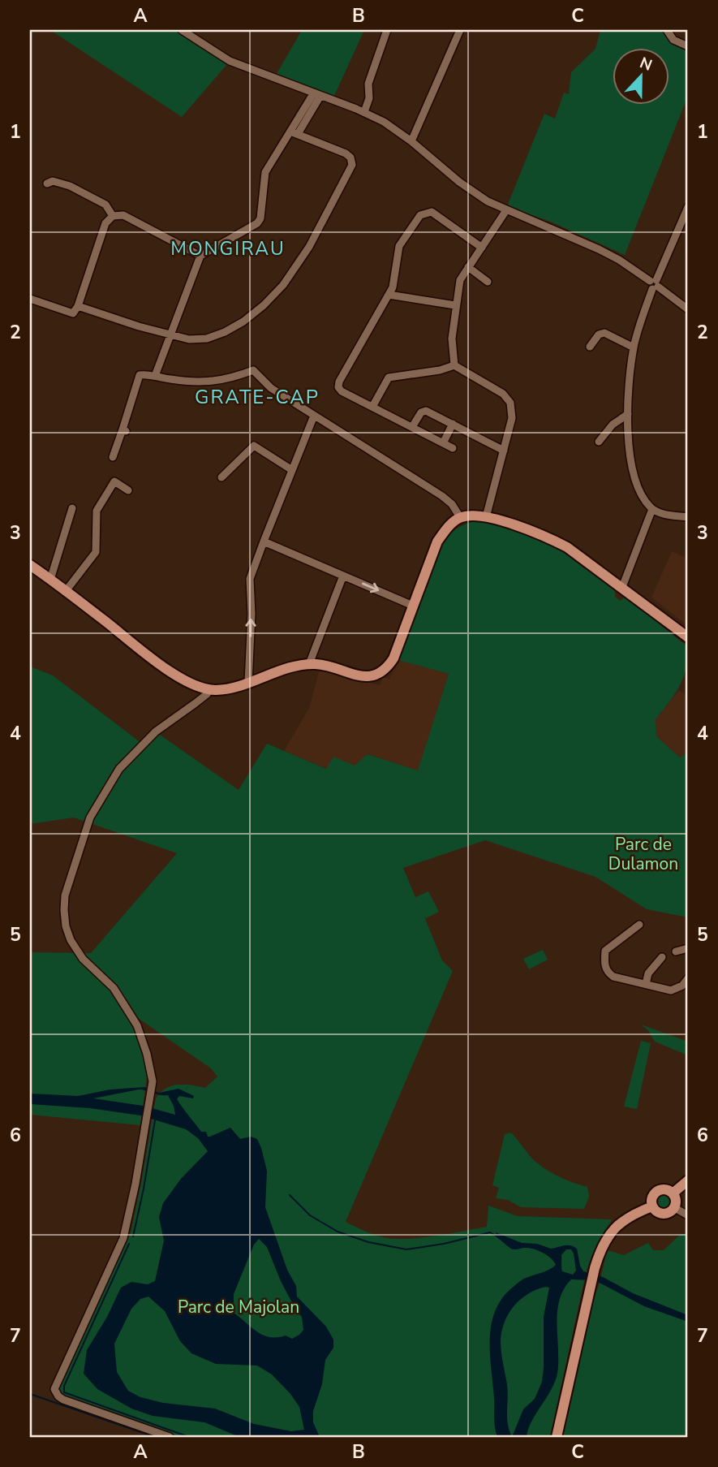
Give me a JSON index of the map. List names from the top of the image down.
{
  "districts": ["MONGIRAU", "GRATE-CAP"],
  "parks": ["Parc de Dulamon", "Parc de Majolan"],
  "north": "top",
  "grid": {
    "columns": ["A", "B", "C"],
    "rows": [
      "1",
      "2",
      "3",
      "4",
      "5",
      "6",
      "7"
    ]
  }
}
